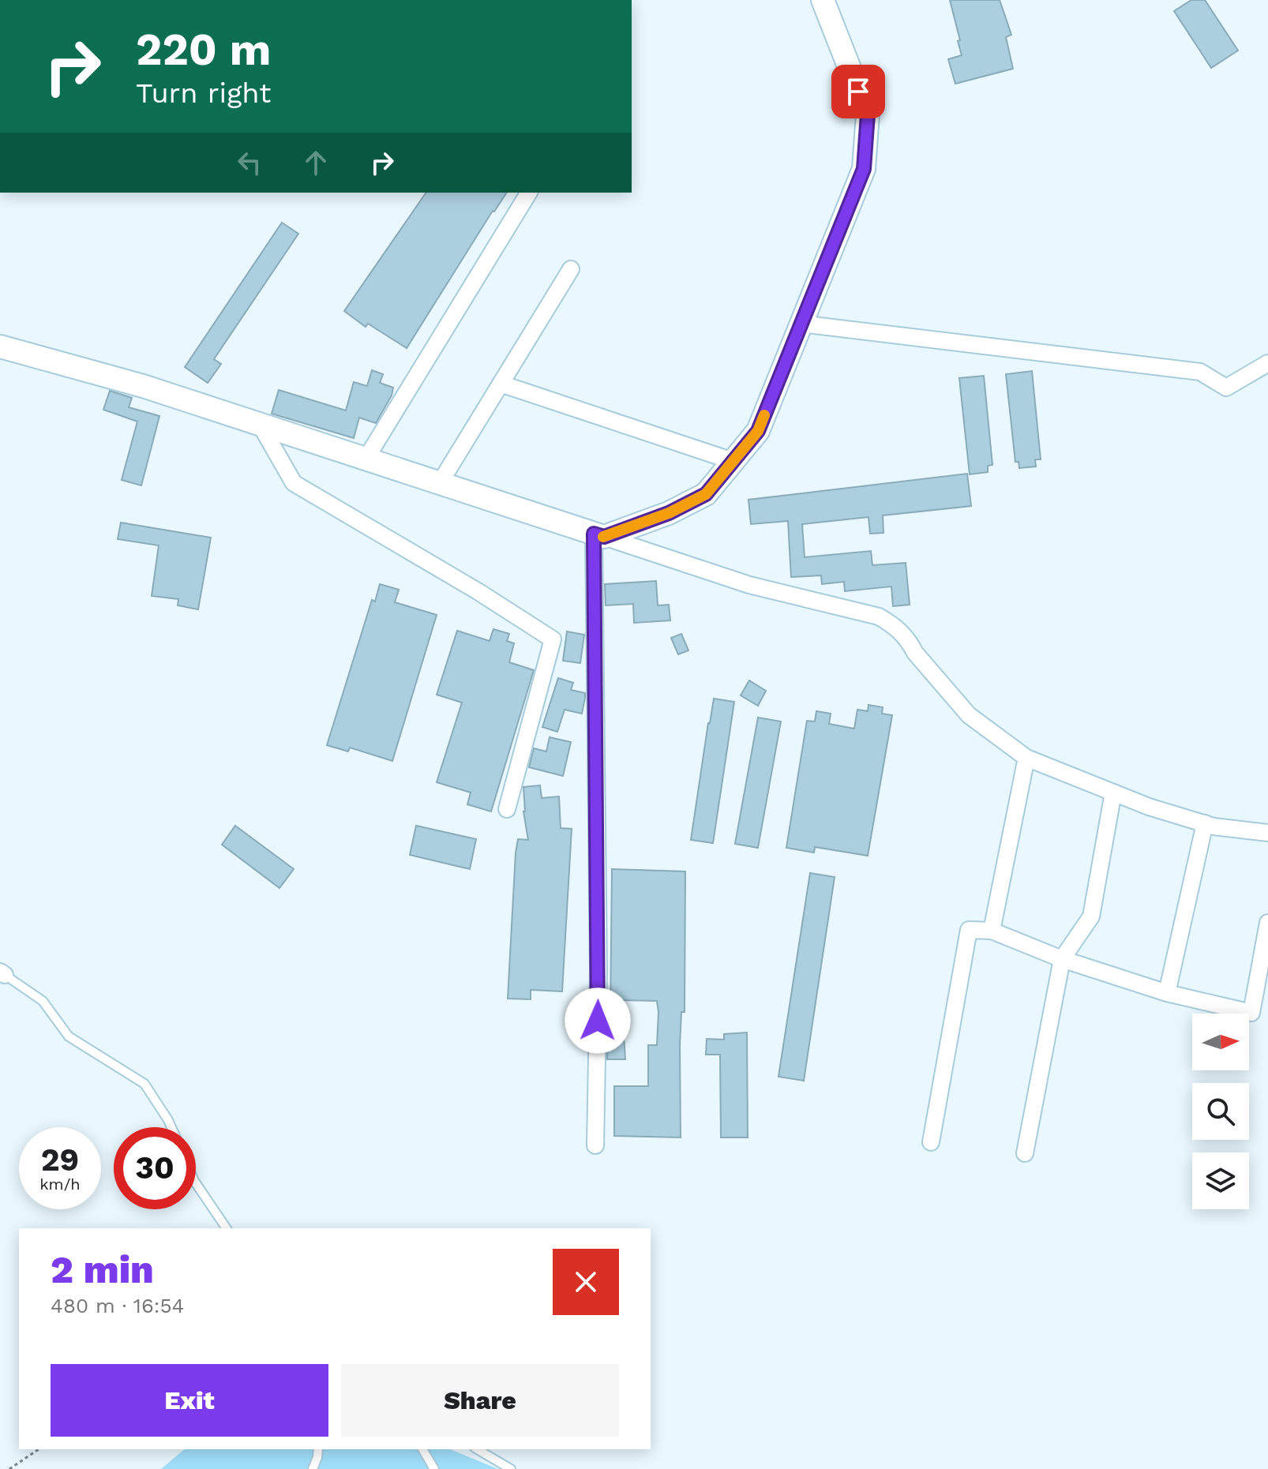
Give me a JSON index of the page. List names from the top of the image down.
{
  "north": "right",
  "page": {
    "turn": ["220 m", "Turn right"],
    "speed": "29 km/h",
    "limit": "30",
    "heading": ["2 min", "480 m · 16:54"],
    "buttons": ["Exit", "Share"]
  }
}
